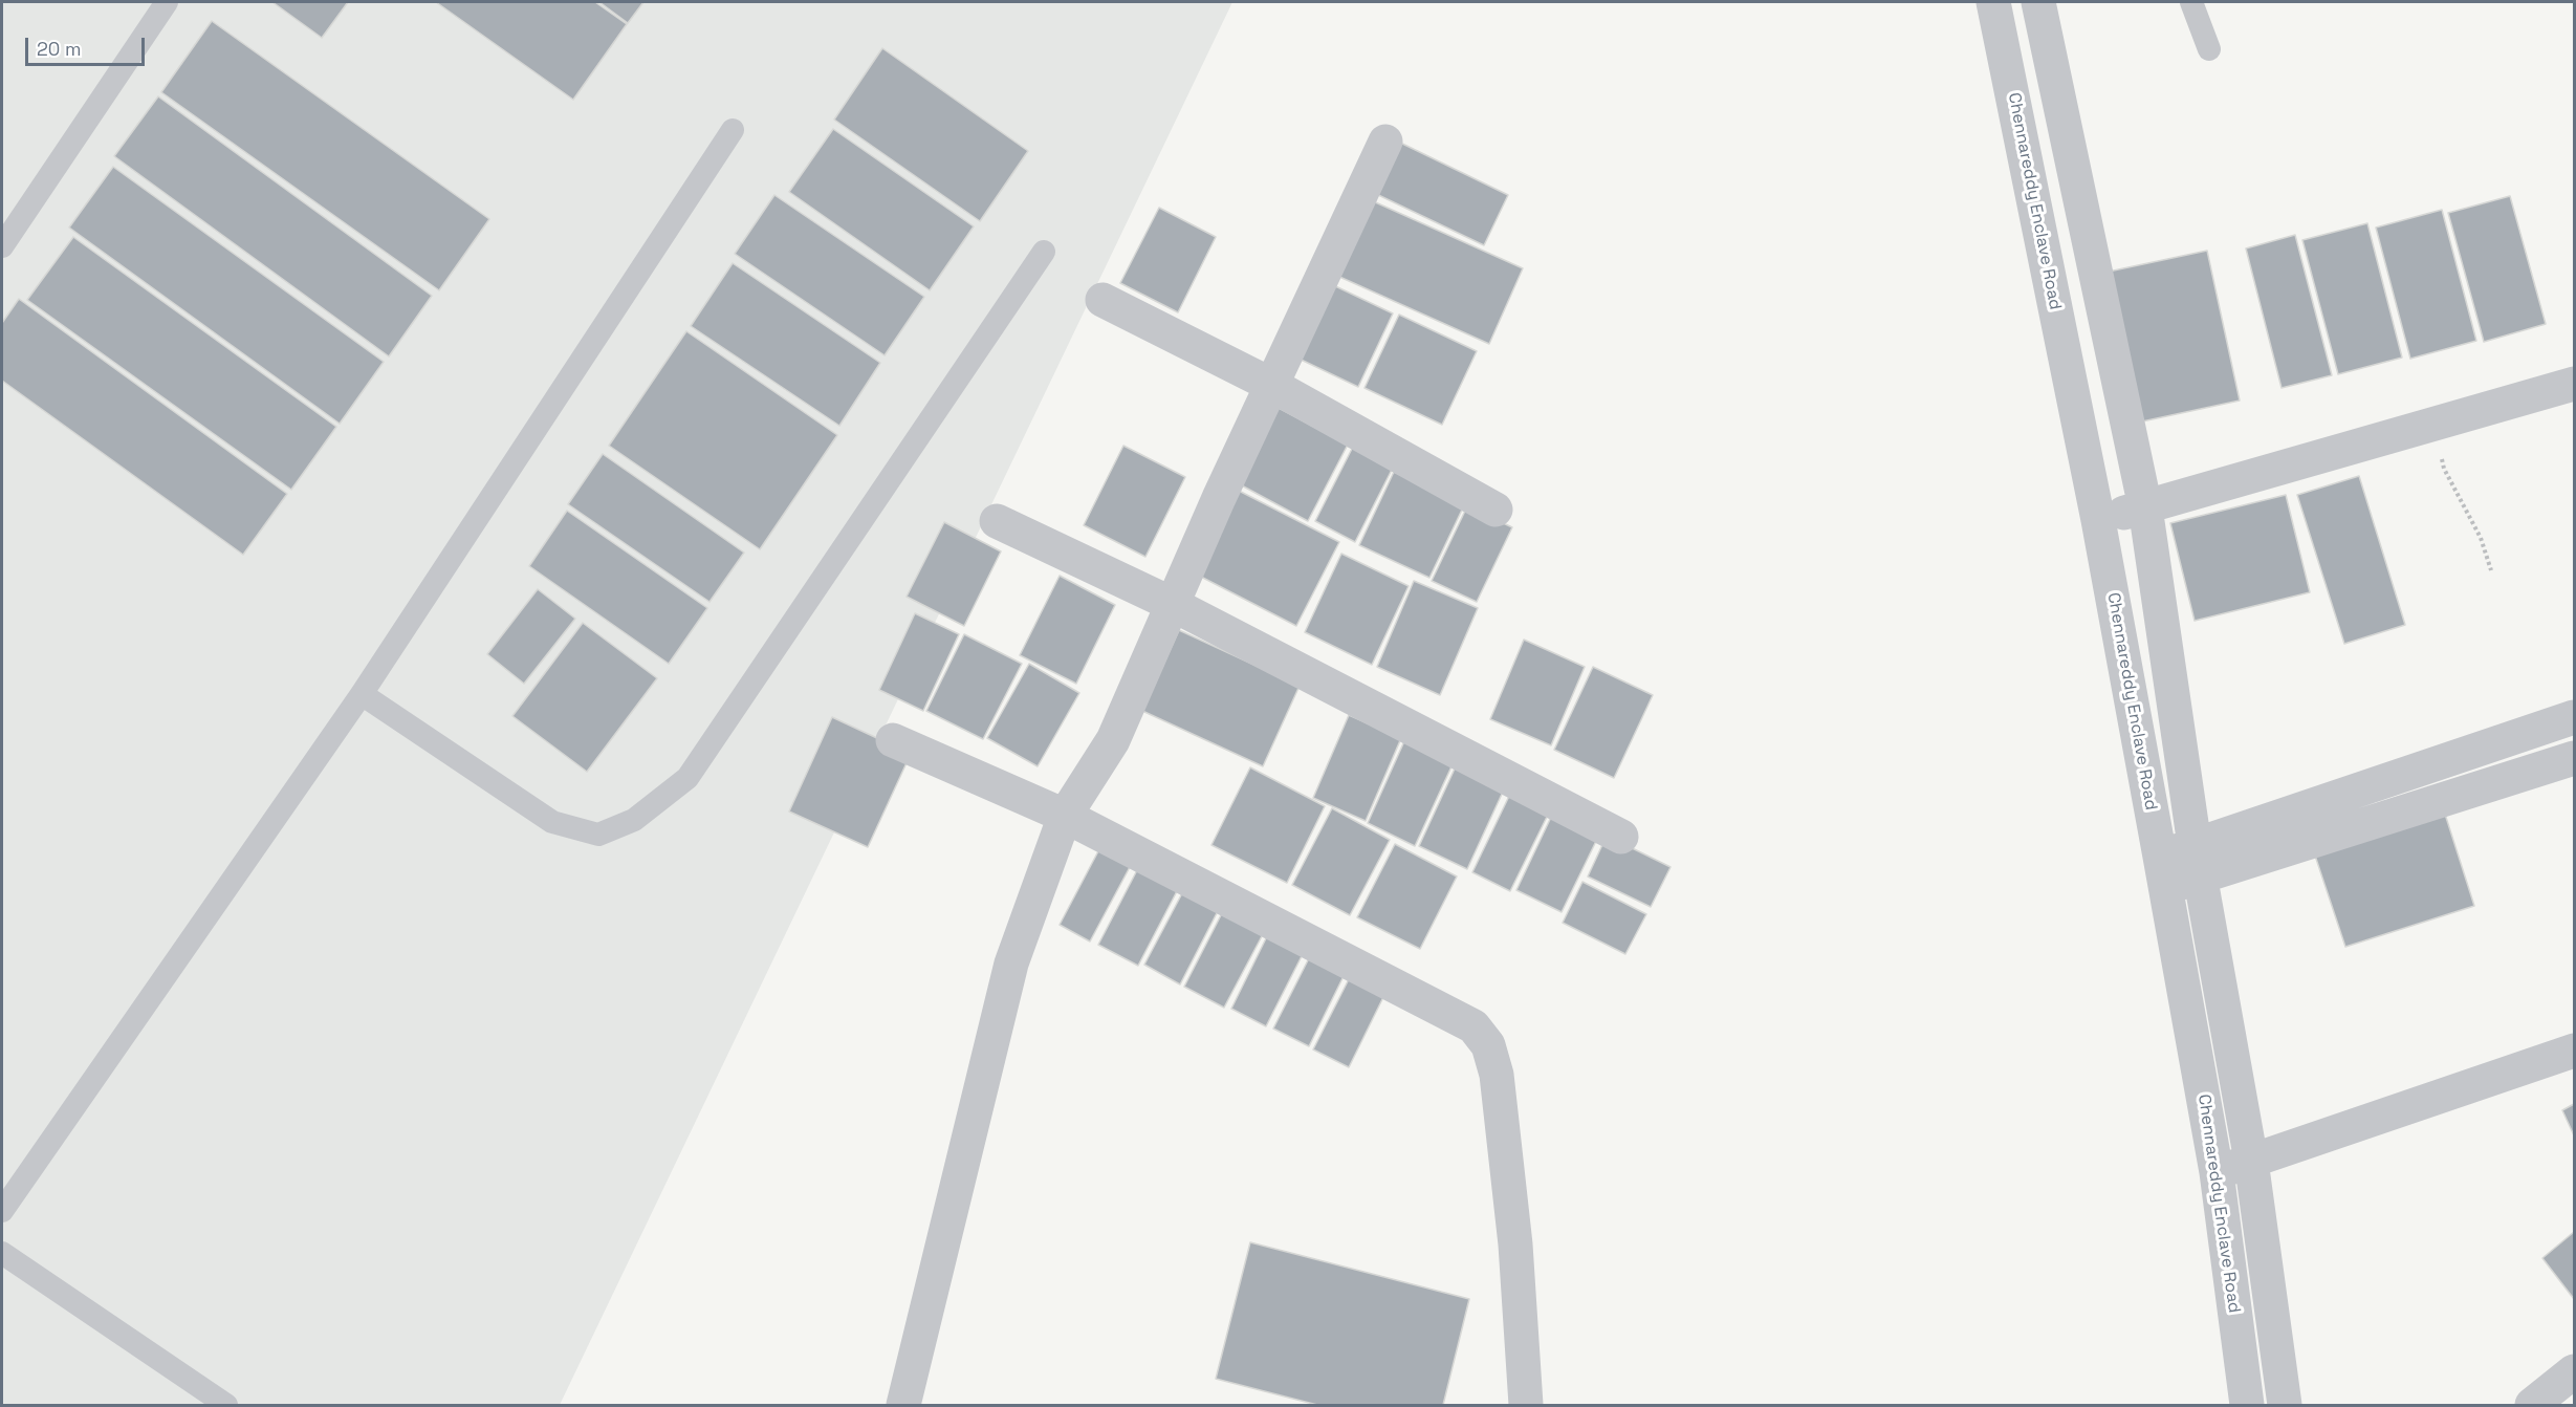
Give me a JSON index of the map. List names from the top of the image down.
{
  "streets": {
    "street": ["Chennareddy Enclave Road"]
  },
  "scale_bar": "20 m"
}
